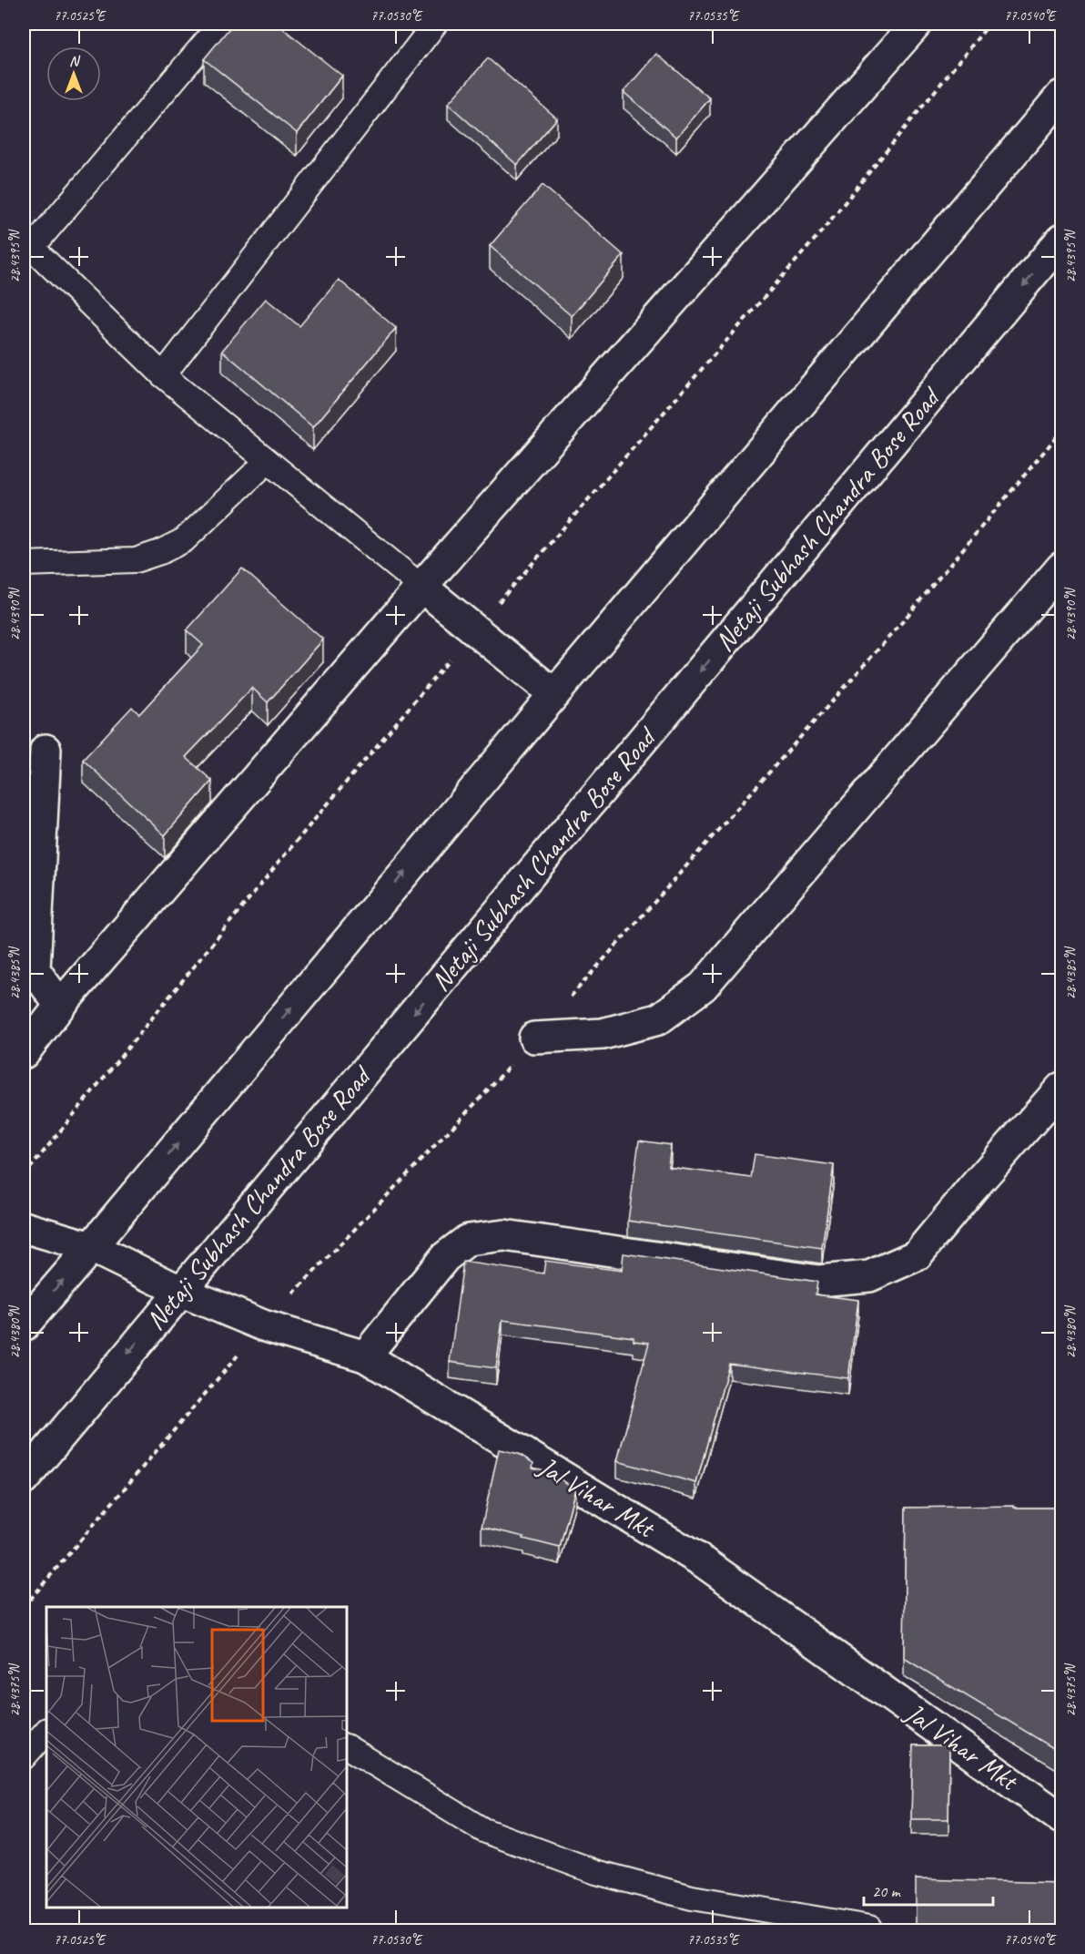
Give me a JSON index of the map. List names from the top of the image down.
{
  "streets": {
    "street": ["Netaji Subhash Chandra Bose Road", "Jal Vihar Mkt"]
  },
  "crossings": [
    ["Netaji Subhash Chandra Bose Road", "Jal Vihar Mkt"]
  ],
  "scale_bar": "20 m",
  "north": "top",
  "coordinates": [
    "77.0525°E",
    "77.0530°E",
    "77.0535°E",
    "77.0540°E",
    "28.4395°N",
    "28.4390°N",
    "28.4385°N",
    "28.4380°N",
    "28.4375°N"
  ]
}
